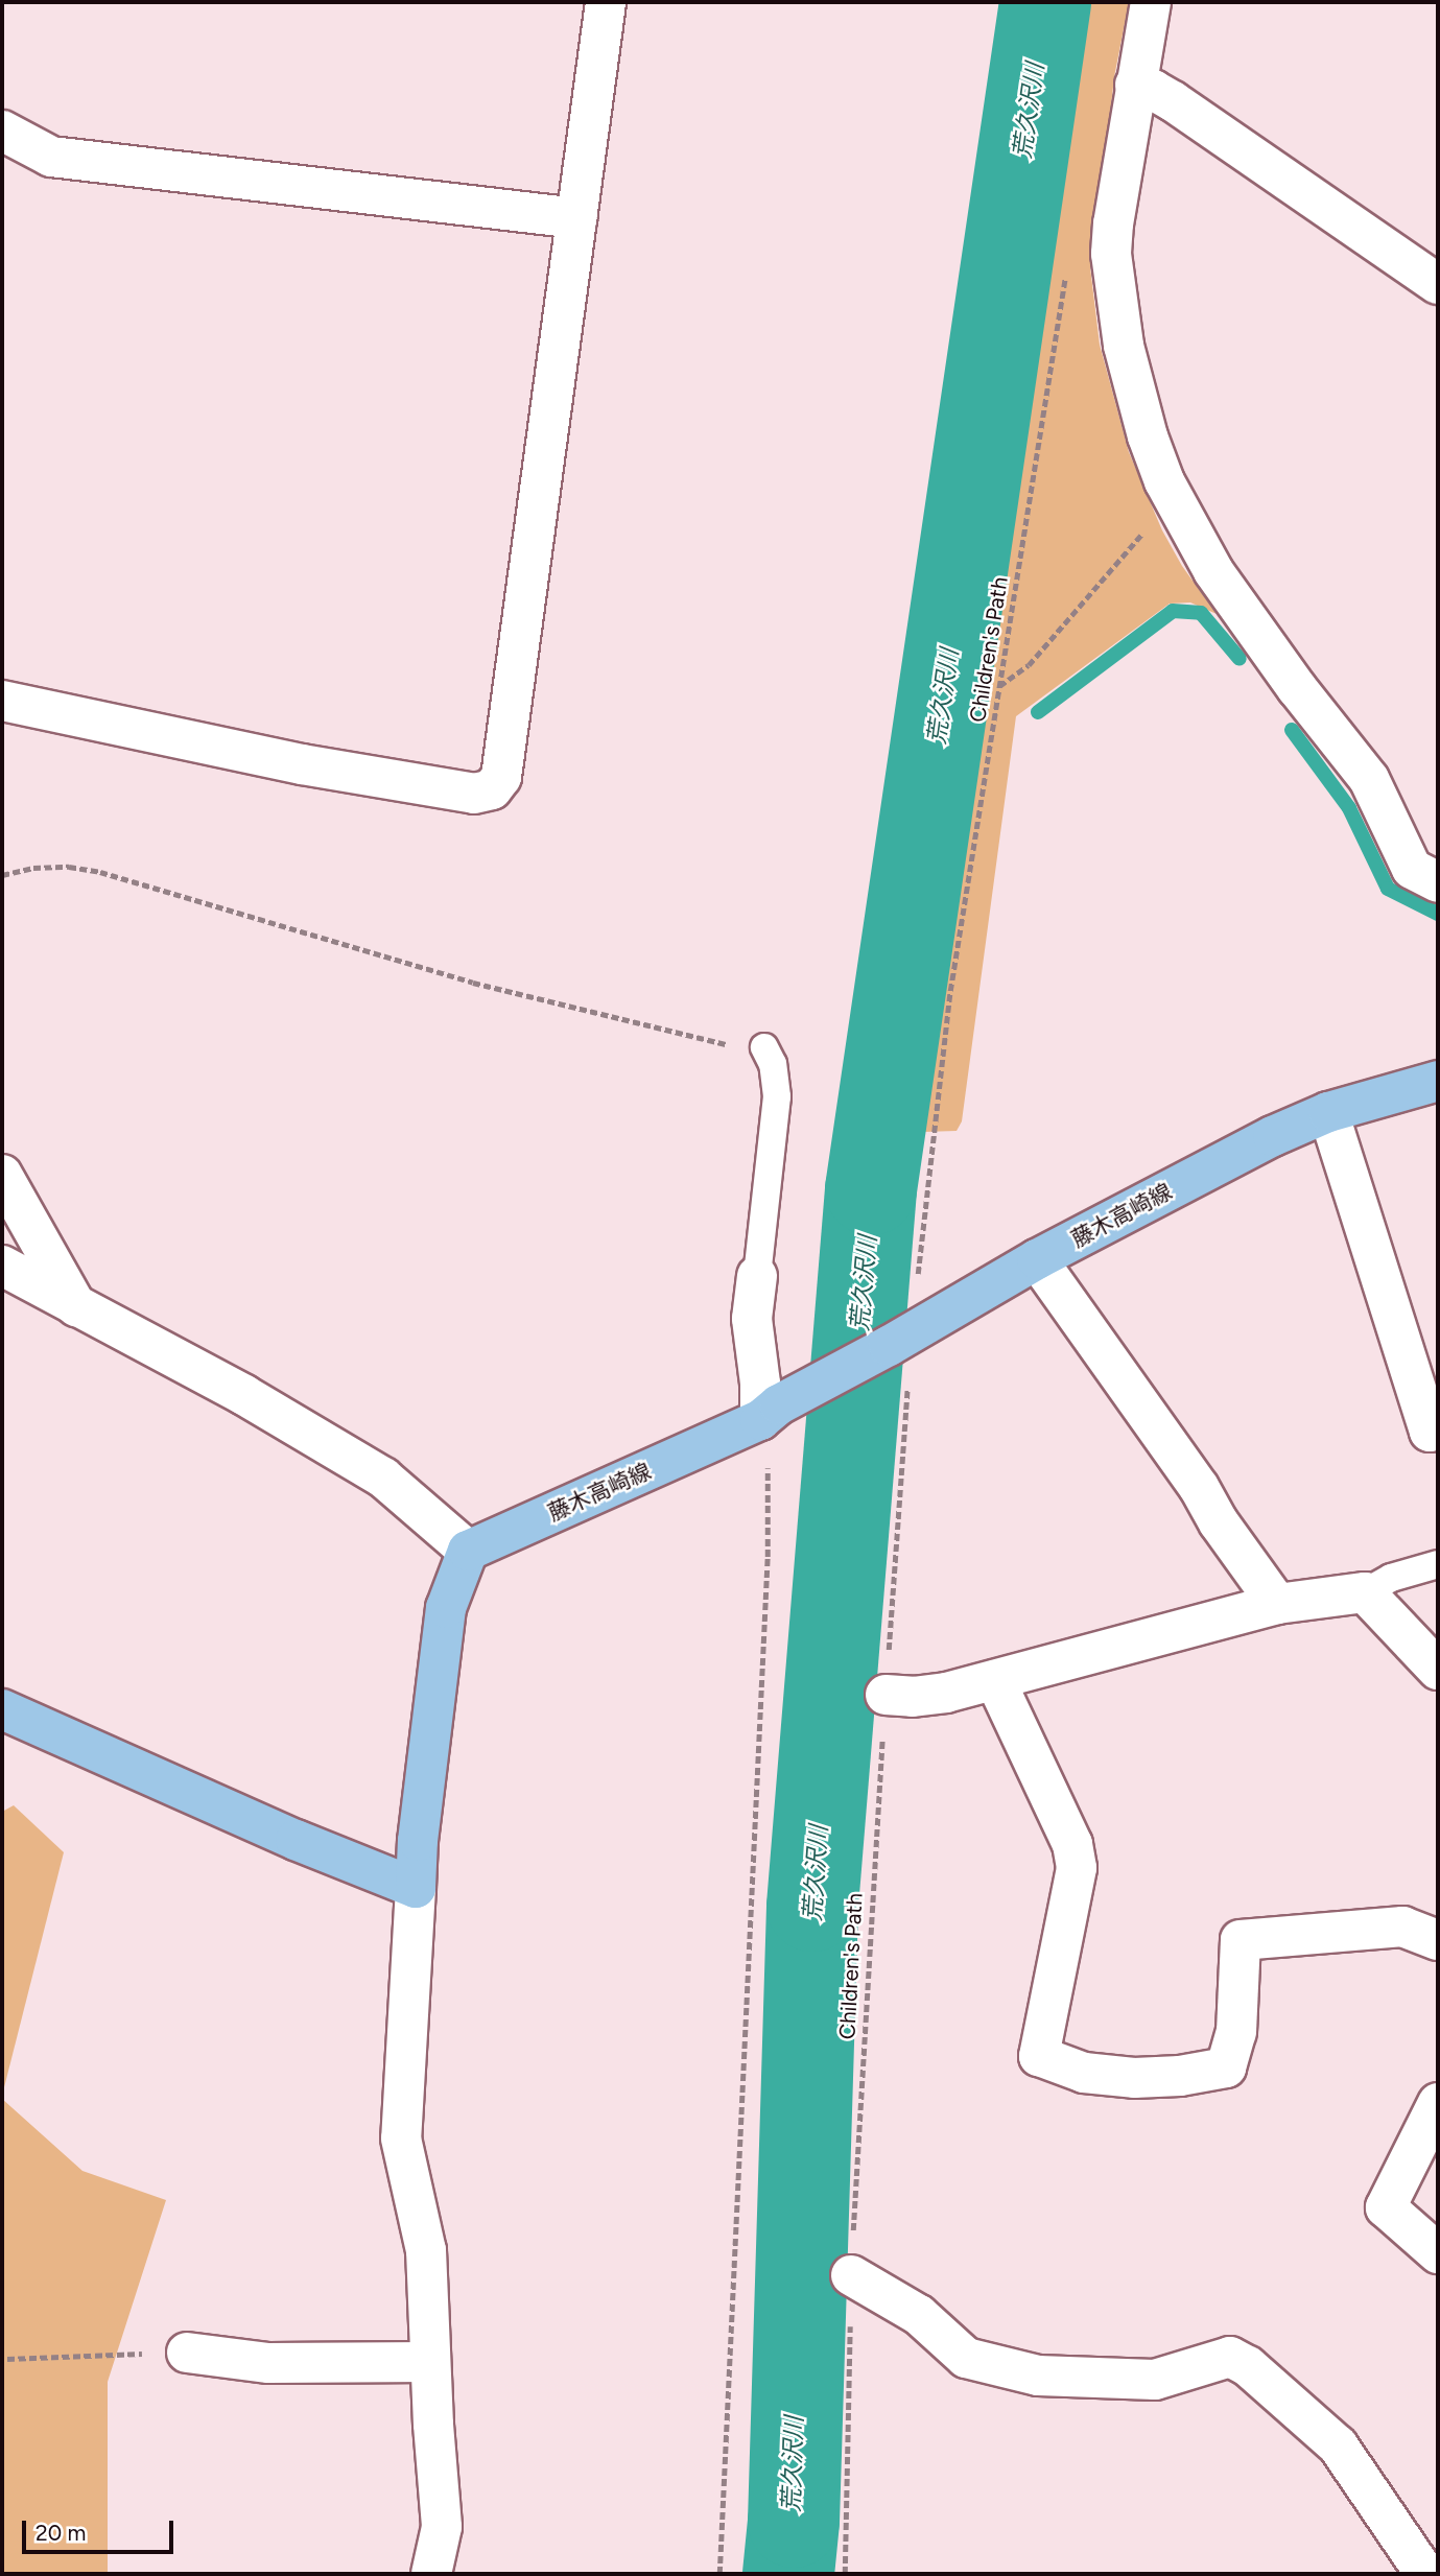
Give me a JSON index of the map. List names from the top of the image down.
{
  "streets": {
    "main road": ["藤木高崎線"],
    "path": ["Children's Path"]
  },
  "crossings": [
    ["Children's Path", "藤木高崎線"]
  ],
  "water": ["荒久沢川"],
  "scale_bar": "20 m"
}
